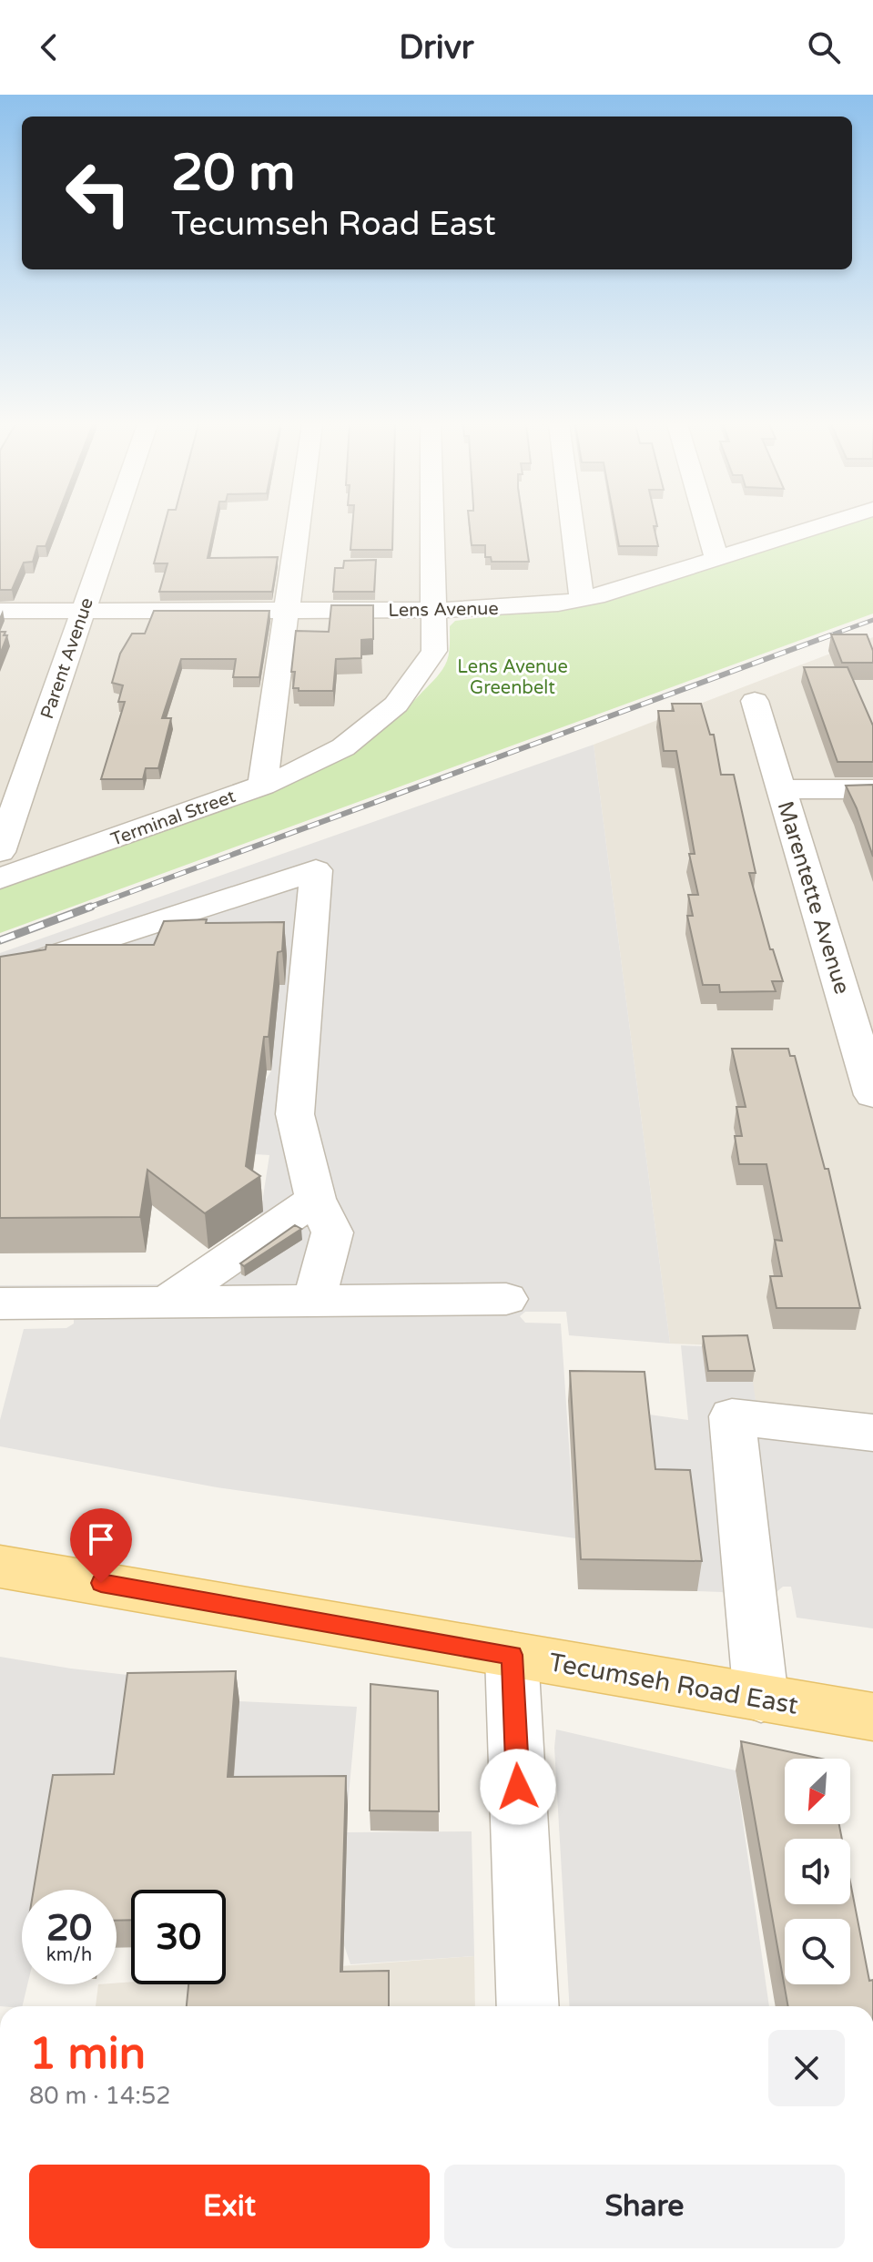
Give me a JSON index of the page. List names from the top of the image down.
{
  "streets": {
    "main road": ["Tecumseh Road East"],
    "street": [
      "Lens Avenue",
      "Parent Avenue",
      "Terminal Street",
      "Marentette Avenue"
    ]
  },
  "crossings": [
    ["Lens Avenue", "Parent Avenue"],
    ["Lens Avenue", "Terminal Street"],
    ["Parent Avenue", "Terminal Street"]
  ],
  "parks": ["Lens Avenue Greenbelt"],
  "north": "bottom left",
  "page": {
    "header": "Drivr",
    "turn": ["20 m", "Tecumseh Road East"],
    "speed": "20 km/h",
    "limit": "30",
    "heading": ["1 min", "80 m · 14:52"],
    "buttons": ["Exit", "Share"]
  }
}
